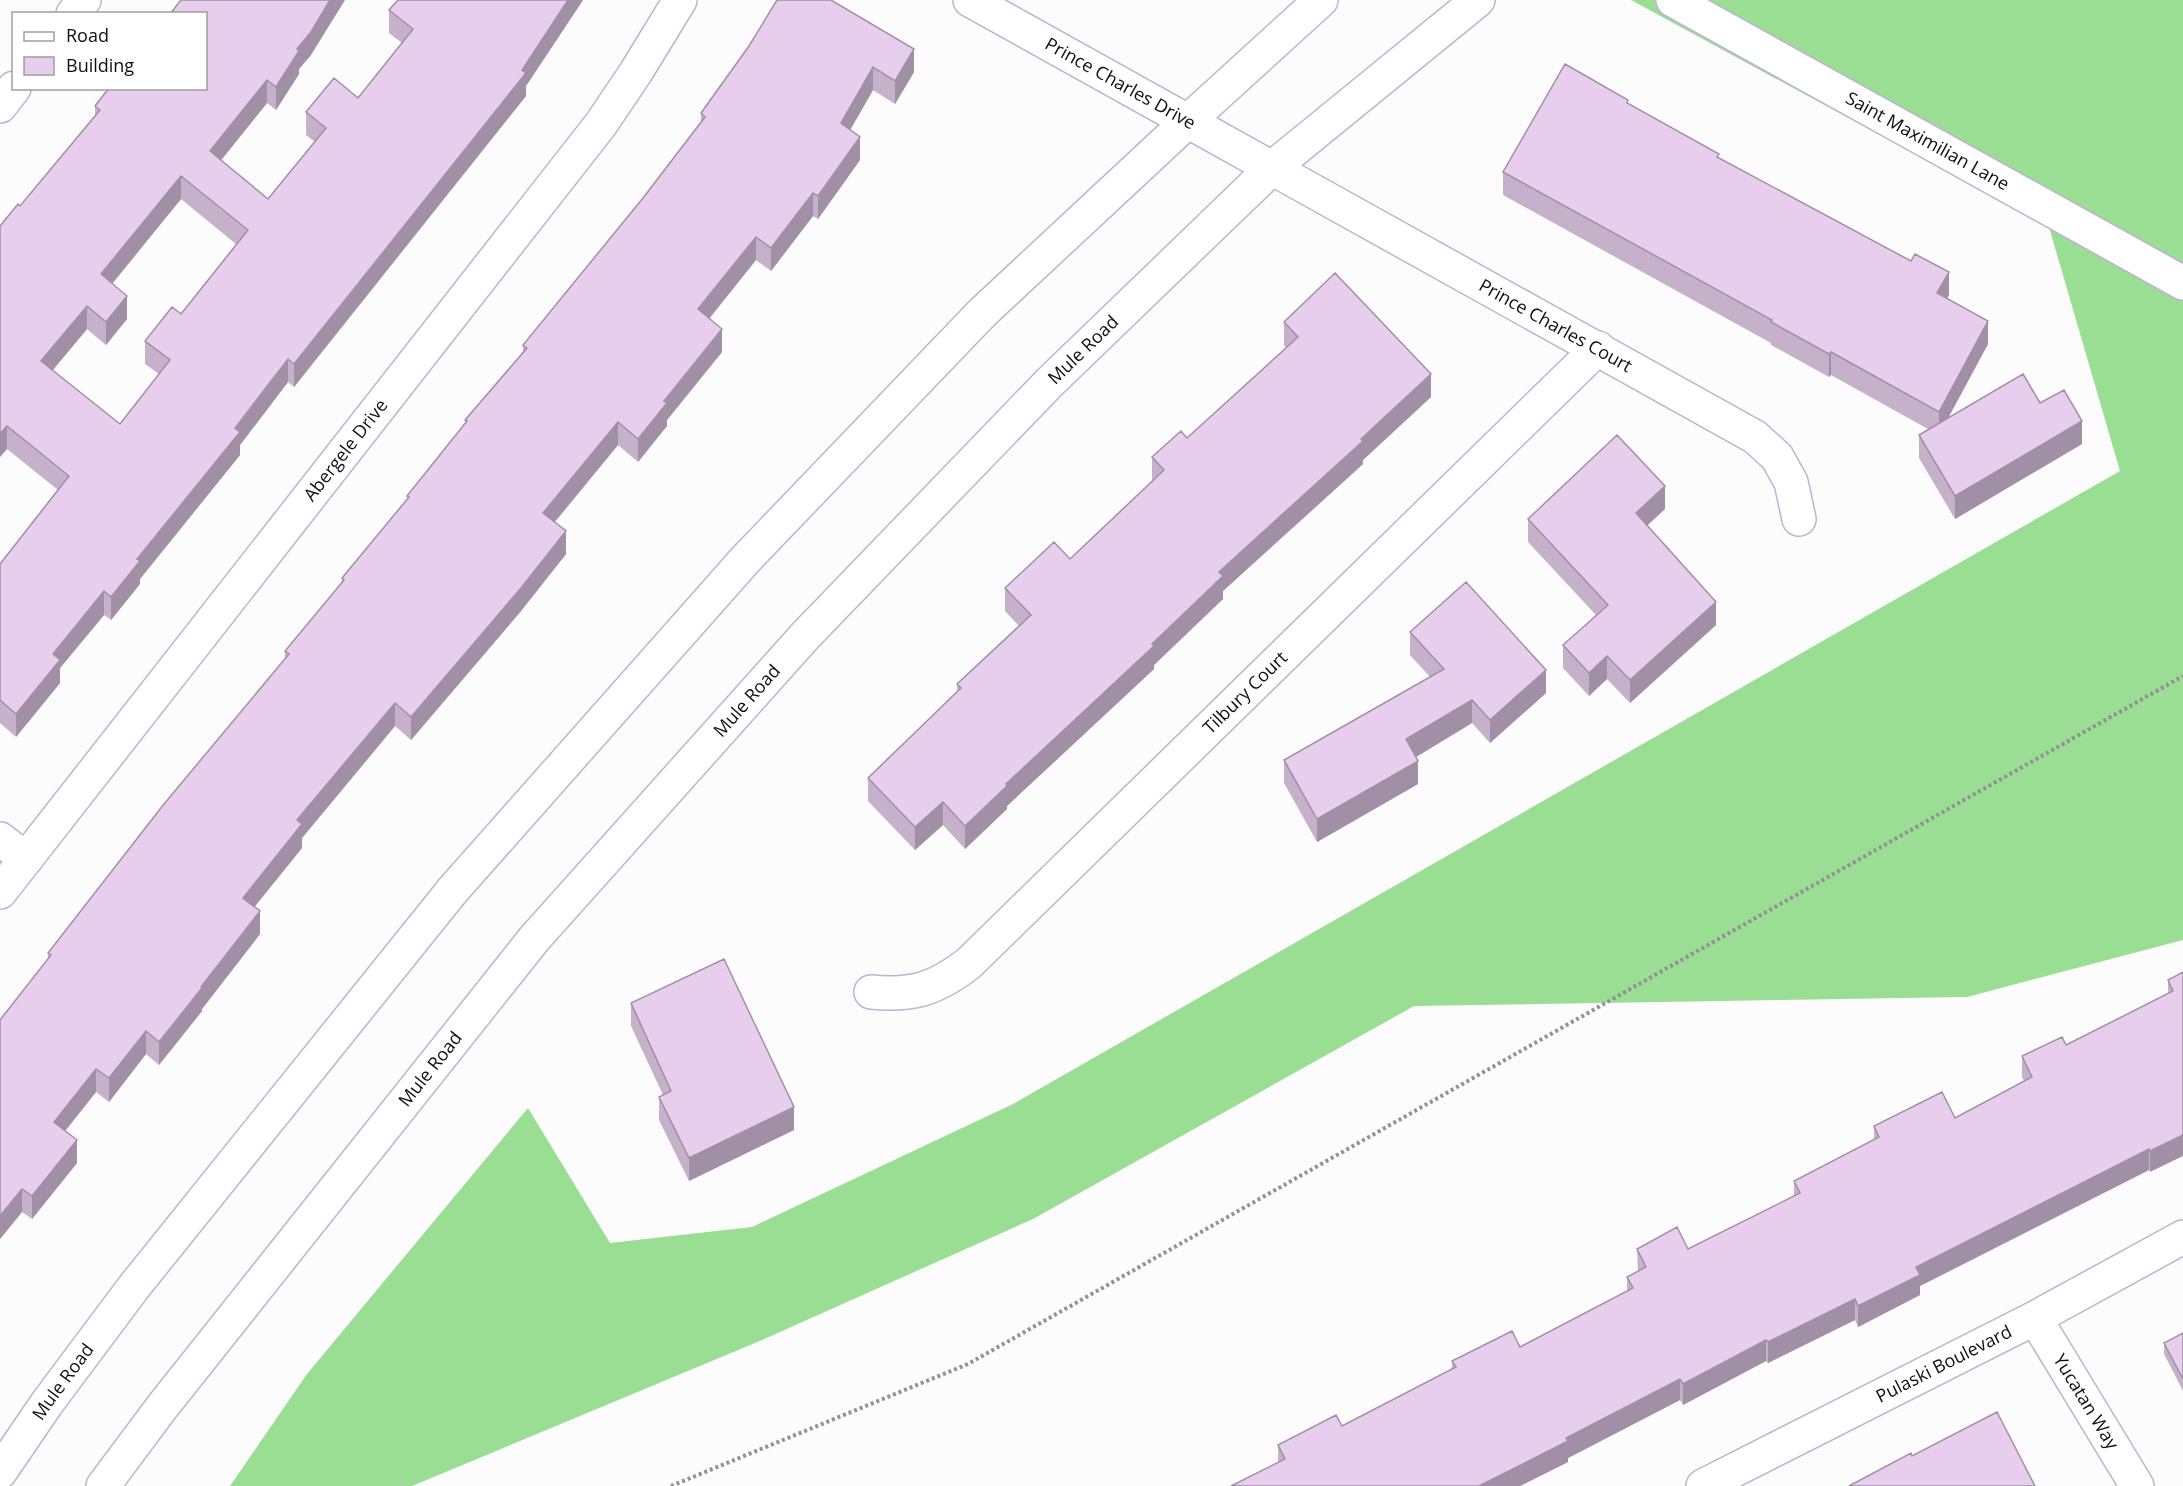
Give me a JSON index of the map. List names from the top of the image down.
{
  "streets": {
    "street": [
      "Prince Charles Drive",
      "Saint Maximilian Lane",
      "Prince Charles Court",
      "Mule Road",
      "Abergele Drive",
      "Tilbury Court",
      "Pulaski Boulevard",
      "Yucatan Way"
    ]
  },
  "crossings": [
    ["Prince Charles Drive", "Prince Charles Court"],
    ["Prince Charles Drive", "Mule Road"],
    ["Prince Charles Court", "Mule Road"],
    ["Prince Charles Court", "Tilbury Court"],
    ["Pulaski Boulevard", "Yucatan Way"]
  ],
  "legend": ["Road", "Building"]
}
